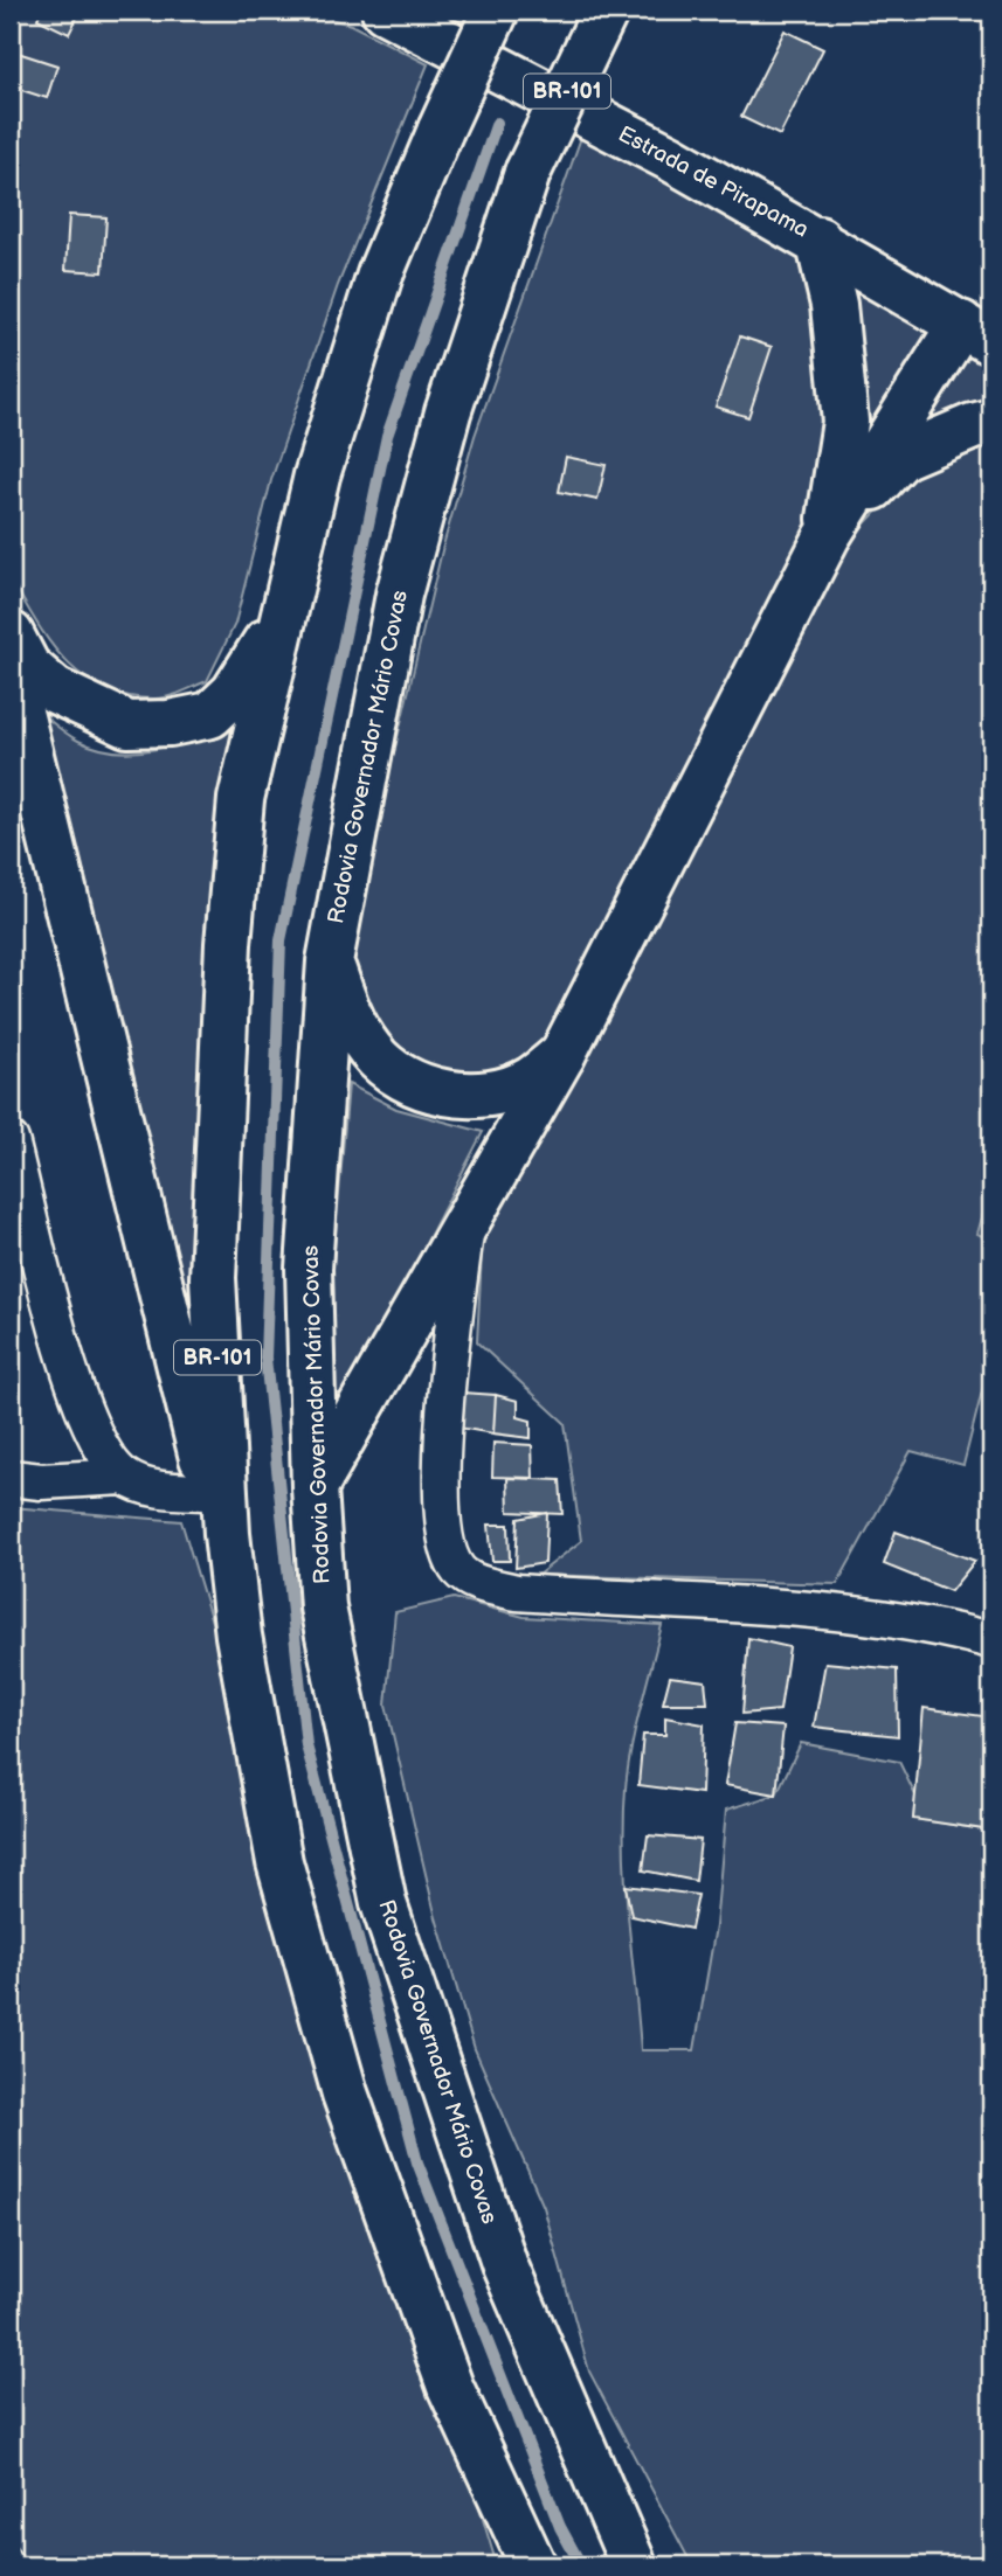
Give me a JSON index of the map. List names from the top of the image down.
{
  "streets": {
    "main road": ["BR-101", "Estrada de Pirapama", "Rodovia Governador Mário Covas"]
  }
}
